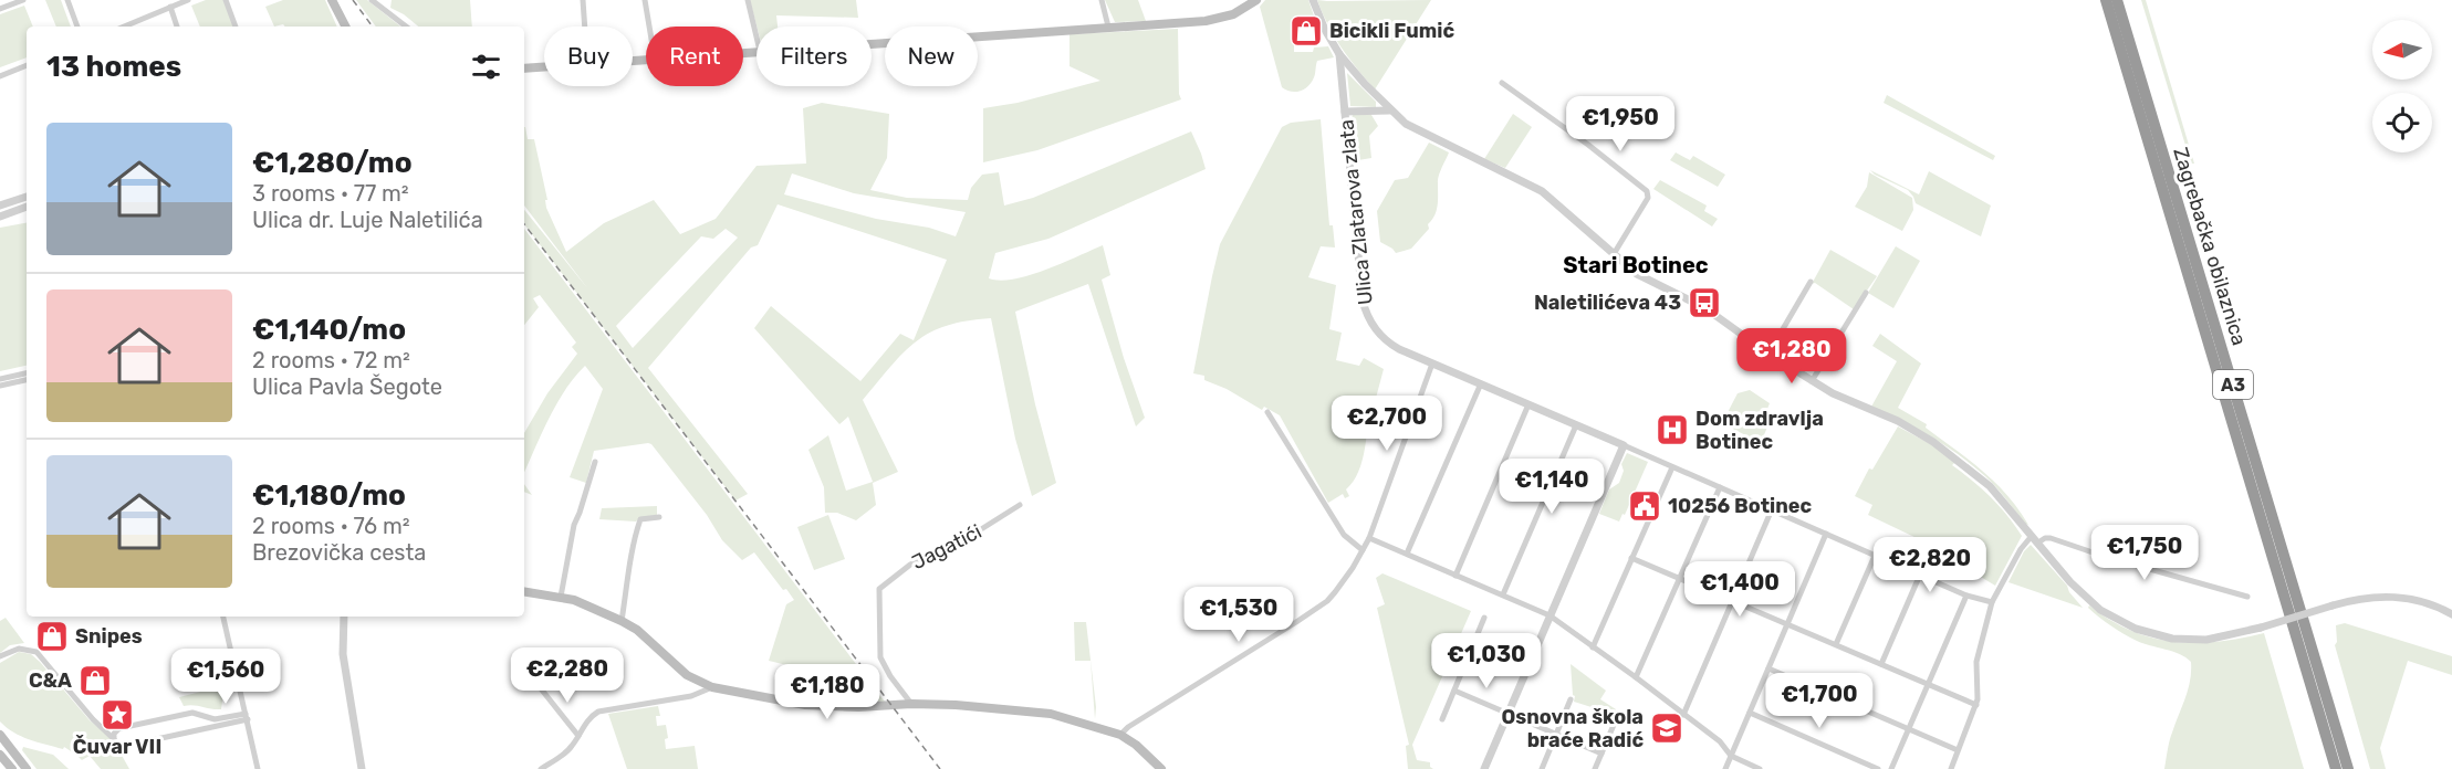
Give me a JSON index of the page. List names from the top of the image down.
{
  "streets": {
    "highway": ["Zagrebačka obilaznica", "A3"],
    "street": ["Ulica Zlatarova zlata", "Jagatići"]
  },
  "districts": ["Stari Botinec"],
  "places": {
    "shop": ["Bicikli Fumić", "Snipes", "C&A"],
    "bus stop": ["Naletilićeva 43"],
    "hospital": ["Dom zdravlja Botinec"],
    "public building": ["10256 Botinec"],
    "place": ["Čuvar VII"],
    "school or university": ["Osnovna škola braće Radić"]
  },
  "north": "left",
  "page": {
    "chip": [
      "Buy",
      "Rent",
      "Filters",
      "New"
    ],
    "heading": "13 homes",
    "price": [
      "€1,950",
      "€1,280",
      "€2,700",
      "€1,140",
      "€1,750",
      "€2,820",
      "€1,400",
      "€1,530",
      "€1,030",
      "€2,280",
      "€1,560",
      "€1,180",
      "€1,700"
    ],
    "list": [
      {
        "name": "€1,280/mo",
        "note": "3 rooms · 77 m² · Ulica dr. Luje Naletilića"
      },
      {
        "name": "€1,140/mo",
        "note": "2 rooms · 72 m² · Ulica Pavla Šegote"
      },
      {
        "name": "€1,180/mo",
        "note": "2 rooms · 76 m² · Brezovička cesta"
      }
    ]
  }
}
